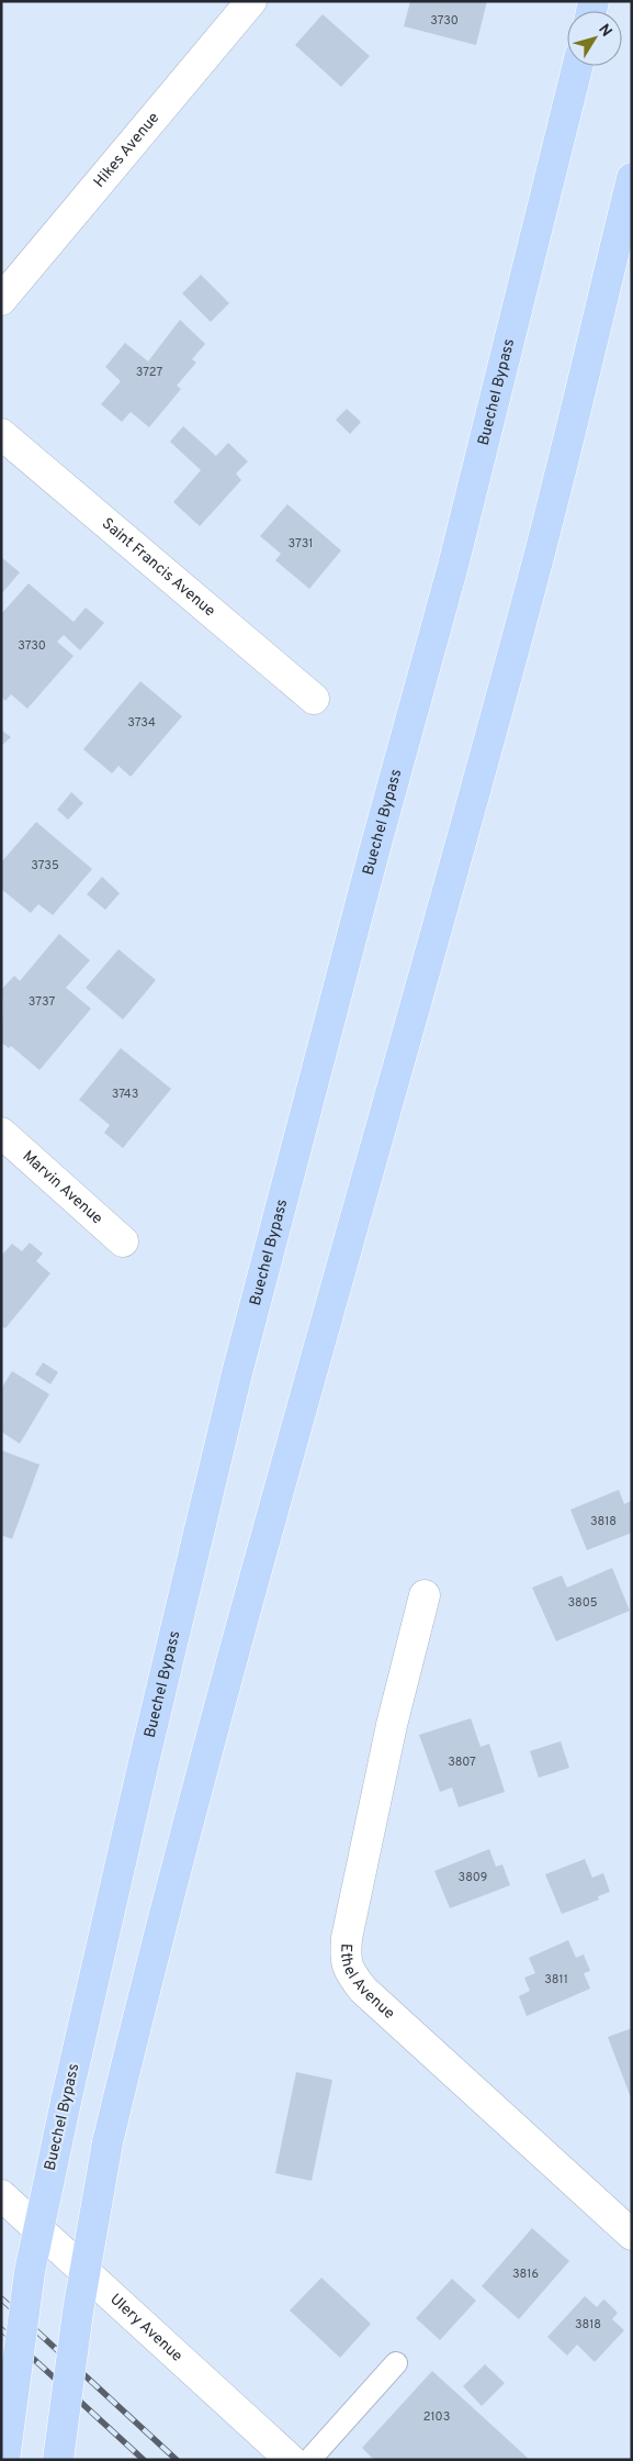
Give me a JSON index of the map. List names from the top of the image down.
{
  "streets": {
    "main road": ["Buechel Bypass"],
    "street": [
      "Hikes Avenue",
      "Saint Francis Avenue",
      "Marvin Avenue",
      "Ethel Avenue",
      "Ulery Avenue"
    ]
  },
  "house_numbers": [
    "3730",
    "3727",
    "3731",
    "3730",
    "3734",
    "3735",
    "3737",
    "3743",
    "3818",
    "3805",
    "3807",
    "3809",
    "3811",
    "3816",
    "3818",
    "2103"
  ],
  "north": "top right"
}
